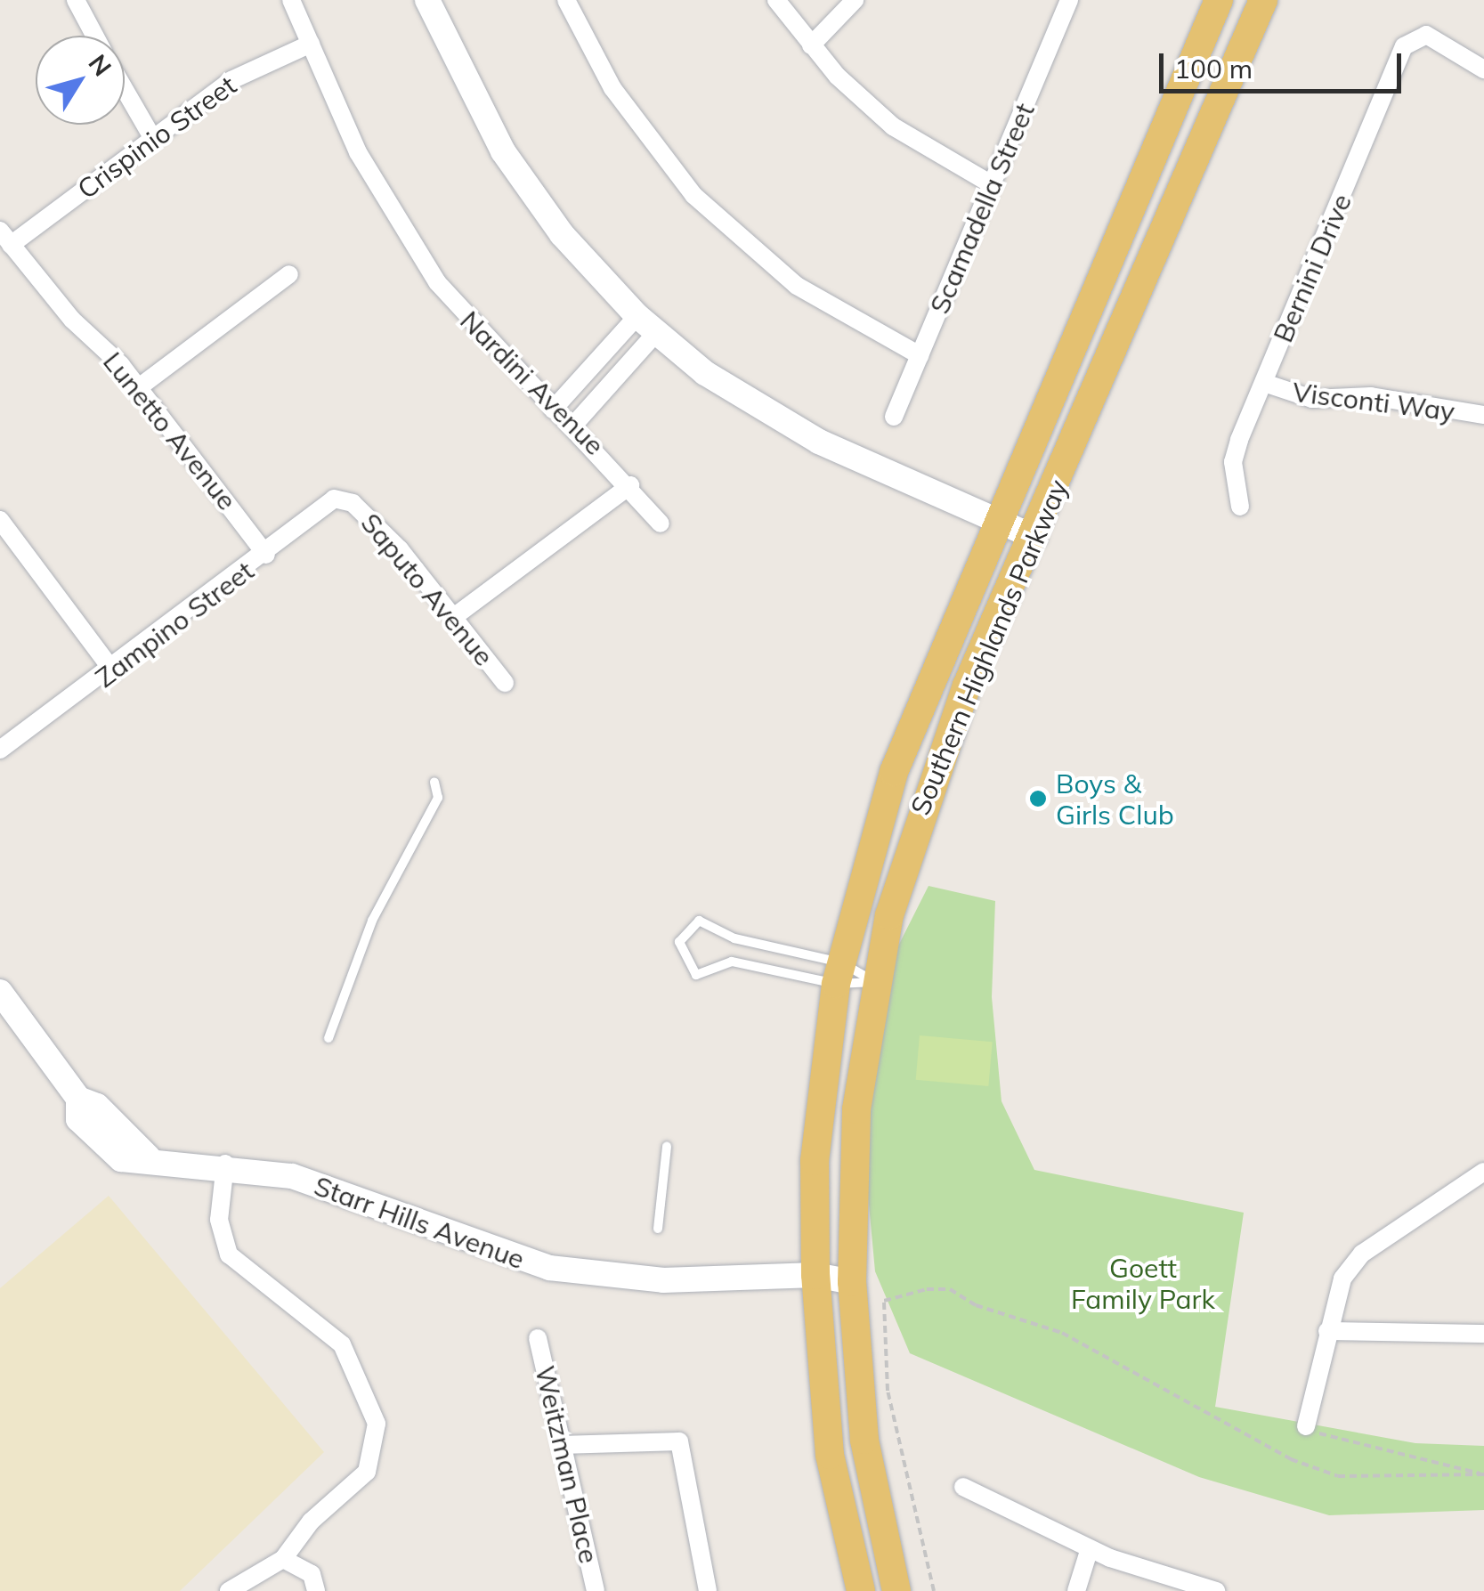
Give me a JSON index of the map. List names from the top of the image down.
{
  "streets": {
    "main road": ["Southern Highlands Parkway"],
    "street": [
      "Crispinio Street",
      "Scamadella Street",
      "Bernini Drive",
      "Nardini Avenue",
      "Visconti Way",
      "Lunetto Avenue",
      "Saputo Avenue",
      "Zampino Street",
      "Starr Hills Avenue",
      "Weitzman Place"
    ]
  },
  "crossings": [
    ["Crispinio Street", "Nardini Avenue"],
    ["Crispinio Street", "Lunetto Avenue"],
    ["Bernini Drive", "Visconti Way"],
    ["Lunetto Avenue", "Zampino Street"],
    ["Saputo Avenue", "Zampino Street"],
    ["Southern Highlands Parkway", "Starr Hills Avenue"]
  ],
  "parks": ["Goett Family Park"],
  "places": ["Boys & Girls Club"],
  "scale_bar": "100 m",
  "north": "top right"
}
